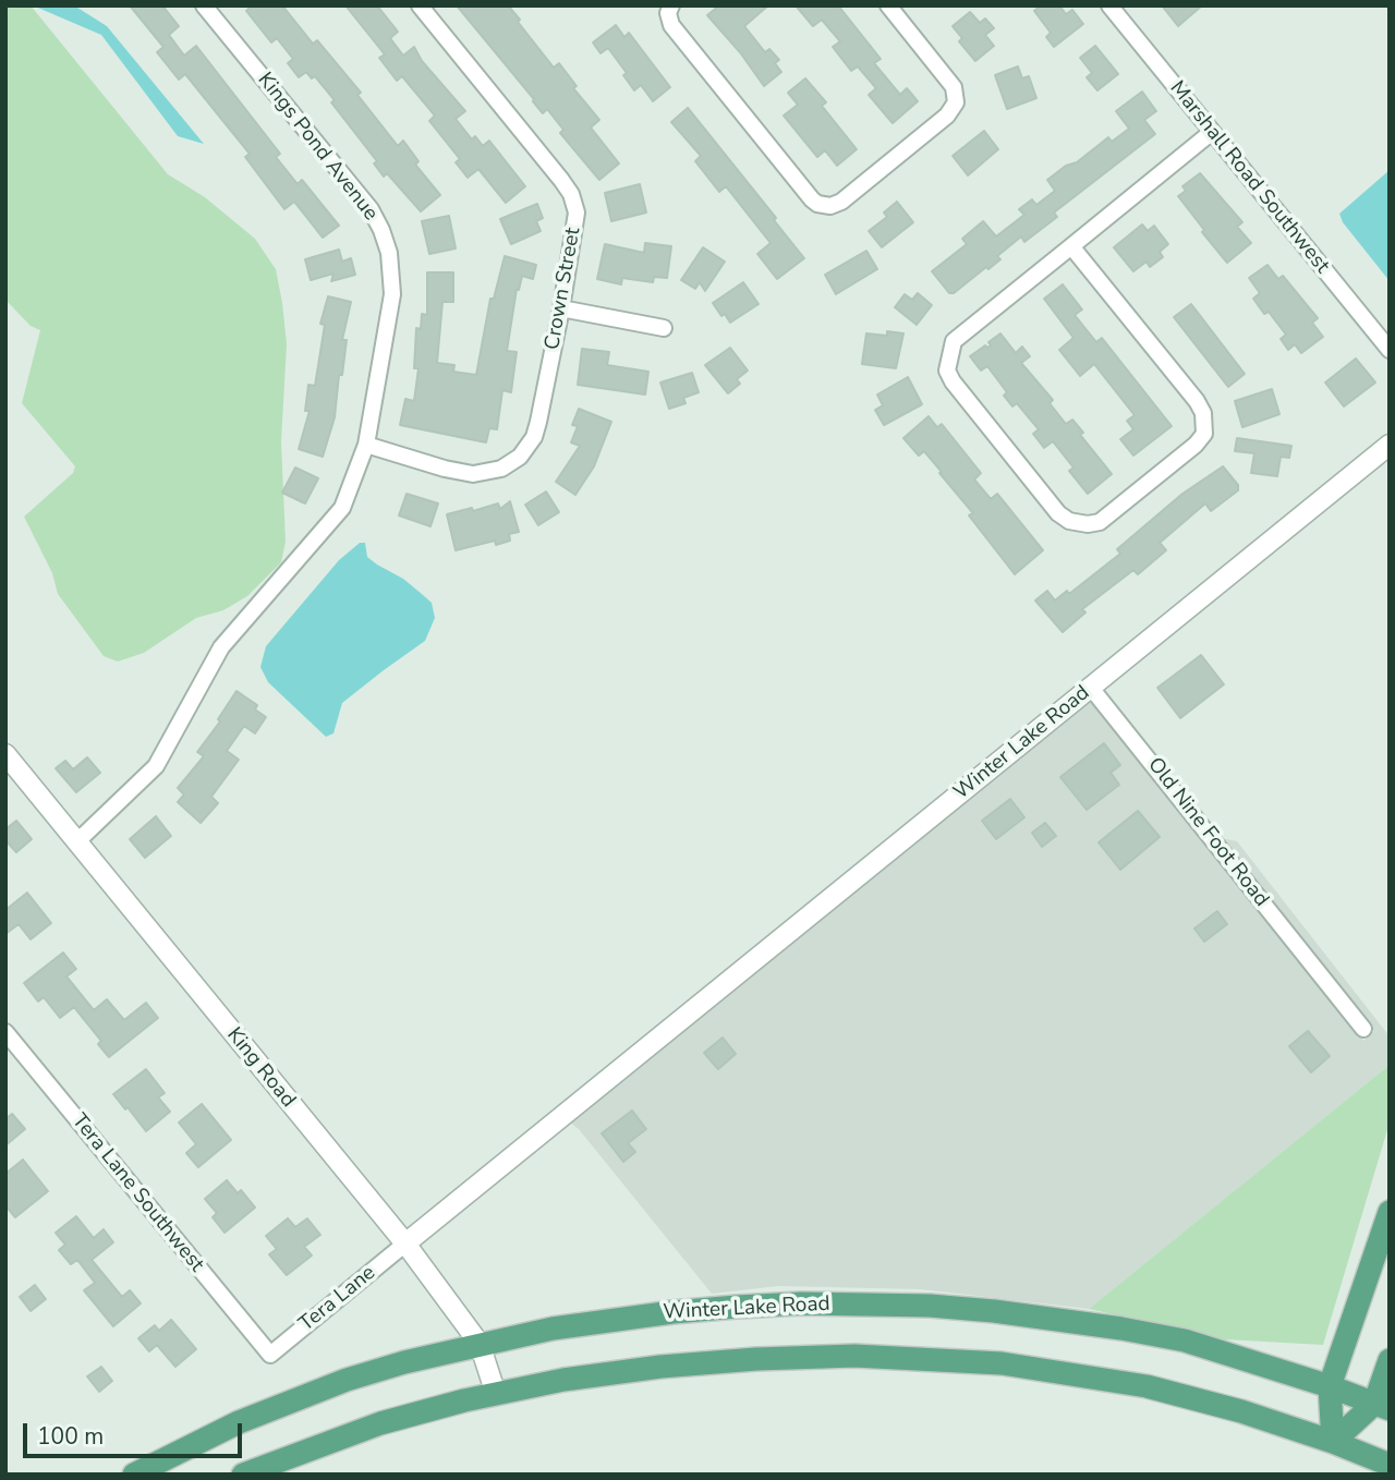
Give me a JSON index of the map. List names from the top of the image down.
{
  "streets": {
    "main road": ["Winter Lake Road"],
    "street": [
      "Kings Pond Avenue",
      "Marshall Road Southwest",
      "Crown Street",
      "Old Nine Foot Road",
      "King Road",
      "Tera Lane Southwest",
      "Tera Lane"
    ]
  },
  "crossings": [
    ["Kings Pond Avenue", "Crown Street"],
    ["Kings Pond Avenue", "King Road"],
    ["Winter Lake Road", "Old Nine Foot Road"],
    ["Winter Lake Road", "King Road"],
    ["Winter Lake Road", "Tera Lane"],
    ["King Road", "Tera Lane"],
    ["Tera Lane Southwest", "Tera Lane"]
  ],
  "scale_bar": "100 m"
}
